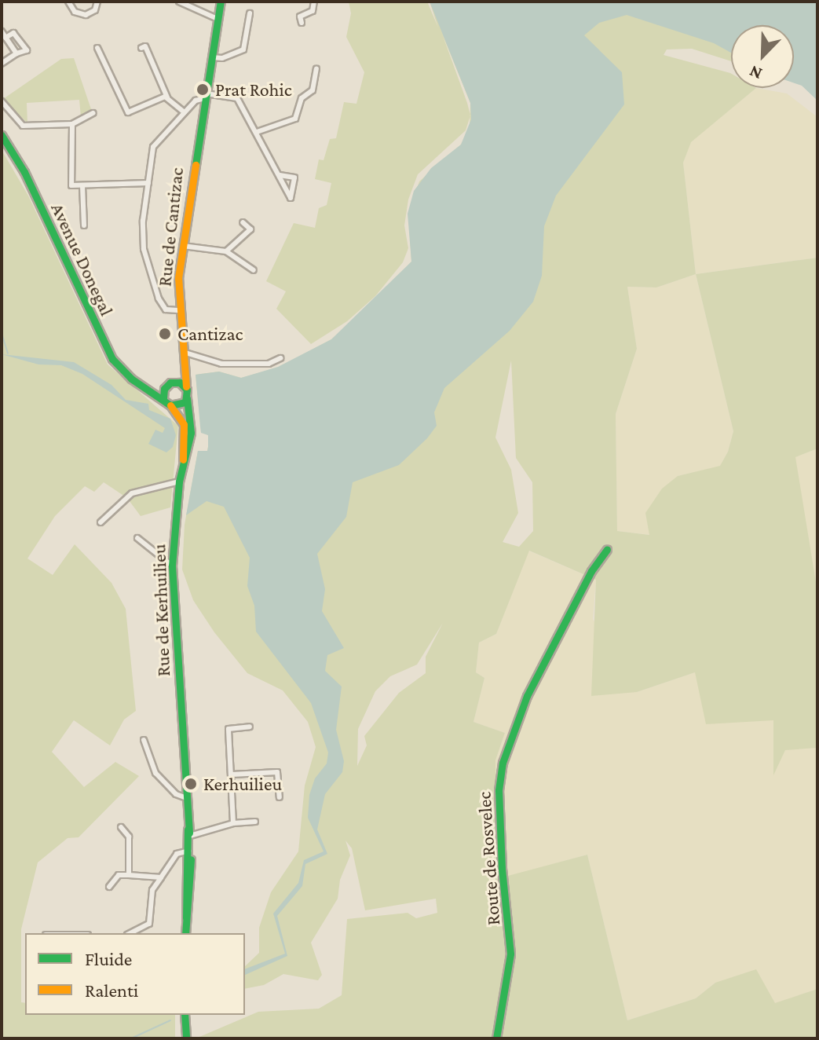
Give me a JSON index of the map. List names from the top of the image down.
{
  "streets": {
    "main road": [
      "Rue de Cantizac",
      "Avenue Donegal",
      "Rue de Kerhuilieu",
      "Route de Rosvelec"
    ]
  },
  "crossings": [
    ["Rue de Cantizac", "Avenue Donegal"],
    ["Rue de Cantizac", "Rue de Kerhuilieu"],
    ["Avenue Donegal", "Rue de Kerhuilieu"]
  ],
  "places": ["Prat Rohic", "Cantizac", "Kerhuilieu"],
  "legend": ["Fluide", "Ralenti"],
  "north": "bottom left"
}
